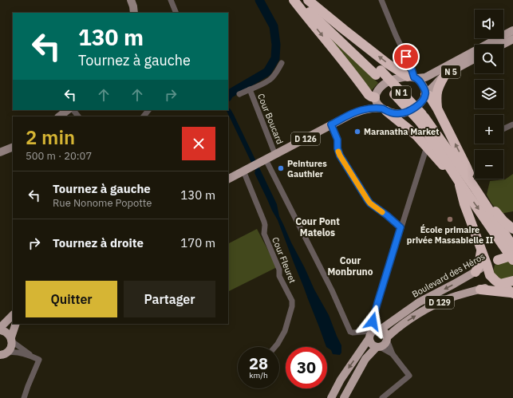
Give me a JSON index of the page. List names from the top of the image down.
{
  "streets": {
    "highway": ["N 1", "Boulevard des Héros"],
    "main road": ["N 5", "D 126", "D 129"],
    "street": ["Cour Boucard", "Cour Fleuret"]
  },
  "crossings": [
    ["N 5", "D 126"],
    ["Cour Boucard", "D 126"],
    ["D 126", "Cour Fleuret"],
    ["Boulevard des Héros", "D 129"]
  ],
  "districts": ["Cour Pont Matelos", "Cour Monbruno"],
  "places": ["Maranatha Market", "Peintures Gauthier", "École primaire privée Massabielle II"],
  "page": {
    "map_buttons": ["+", "−"],
    "turn": ["130 m", "Tournez à gauche"],
    "heading": ["2 min", "500 m · 20:07"],
    "list": [
      {
        "name": "Tournez à gauche",
        "note": "Rue Nonome Popotte",
        "value": "130 m"
      },
      {
        "name": "Tournez à droite",
        "value": "170 m"
      }
    ],
    "buttons": ["Quitter", "Partager"],
    "speed": "28 km/h",
    "limit": "30"
  }
}
